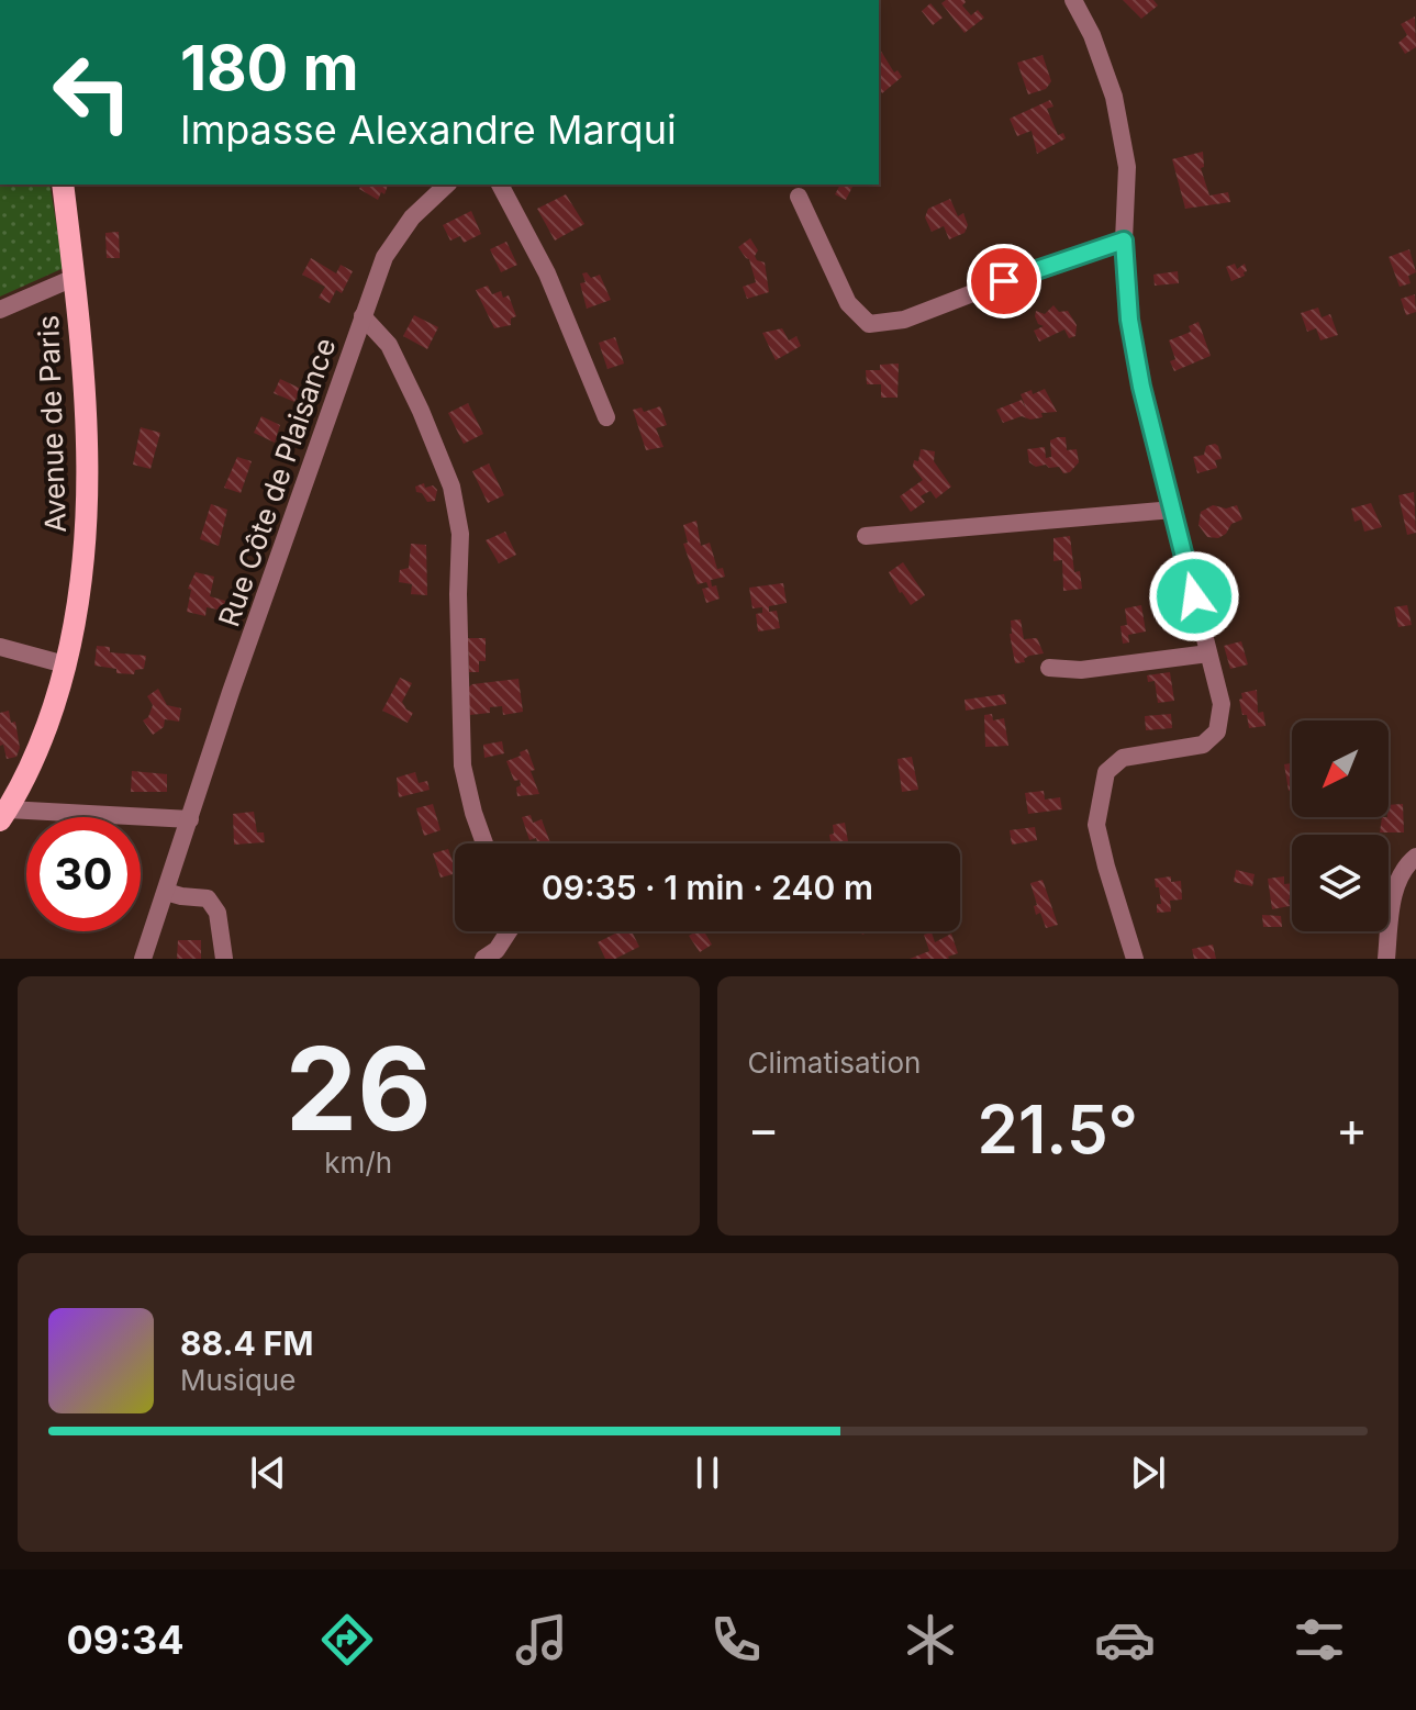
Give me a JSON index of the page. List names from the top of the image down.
{
  "streets": {
    "main road": ["Avenue de Paris"],
    "street": ["Rue Côte de Plaisance"]
  },
  "north": "bottom left",
  "page": {
    "turn": ["180 m", "Impasse Alexandre Marqui"],
    "limit": "30",
    "trip": "09:35 · 1 min · 240 m",
    "tile": [
      ["26", "km/h"],
      "Climatisation"
    ],
    "heat": ["−", "21.5°", "+"],
    "song": ["88.4 FM", "Musique"],
    "tabs": "09:34"
  }
}
